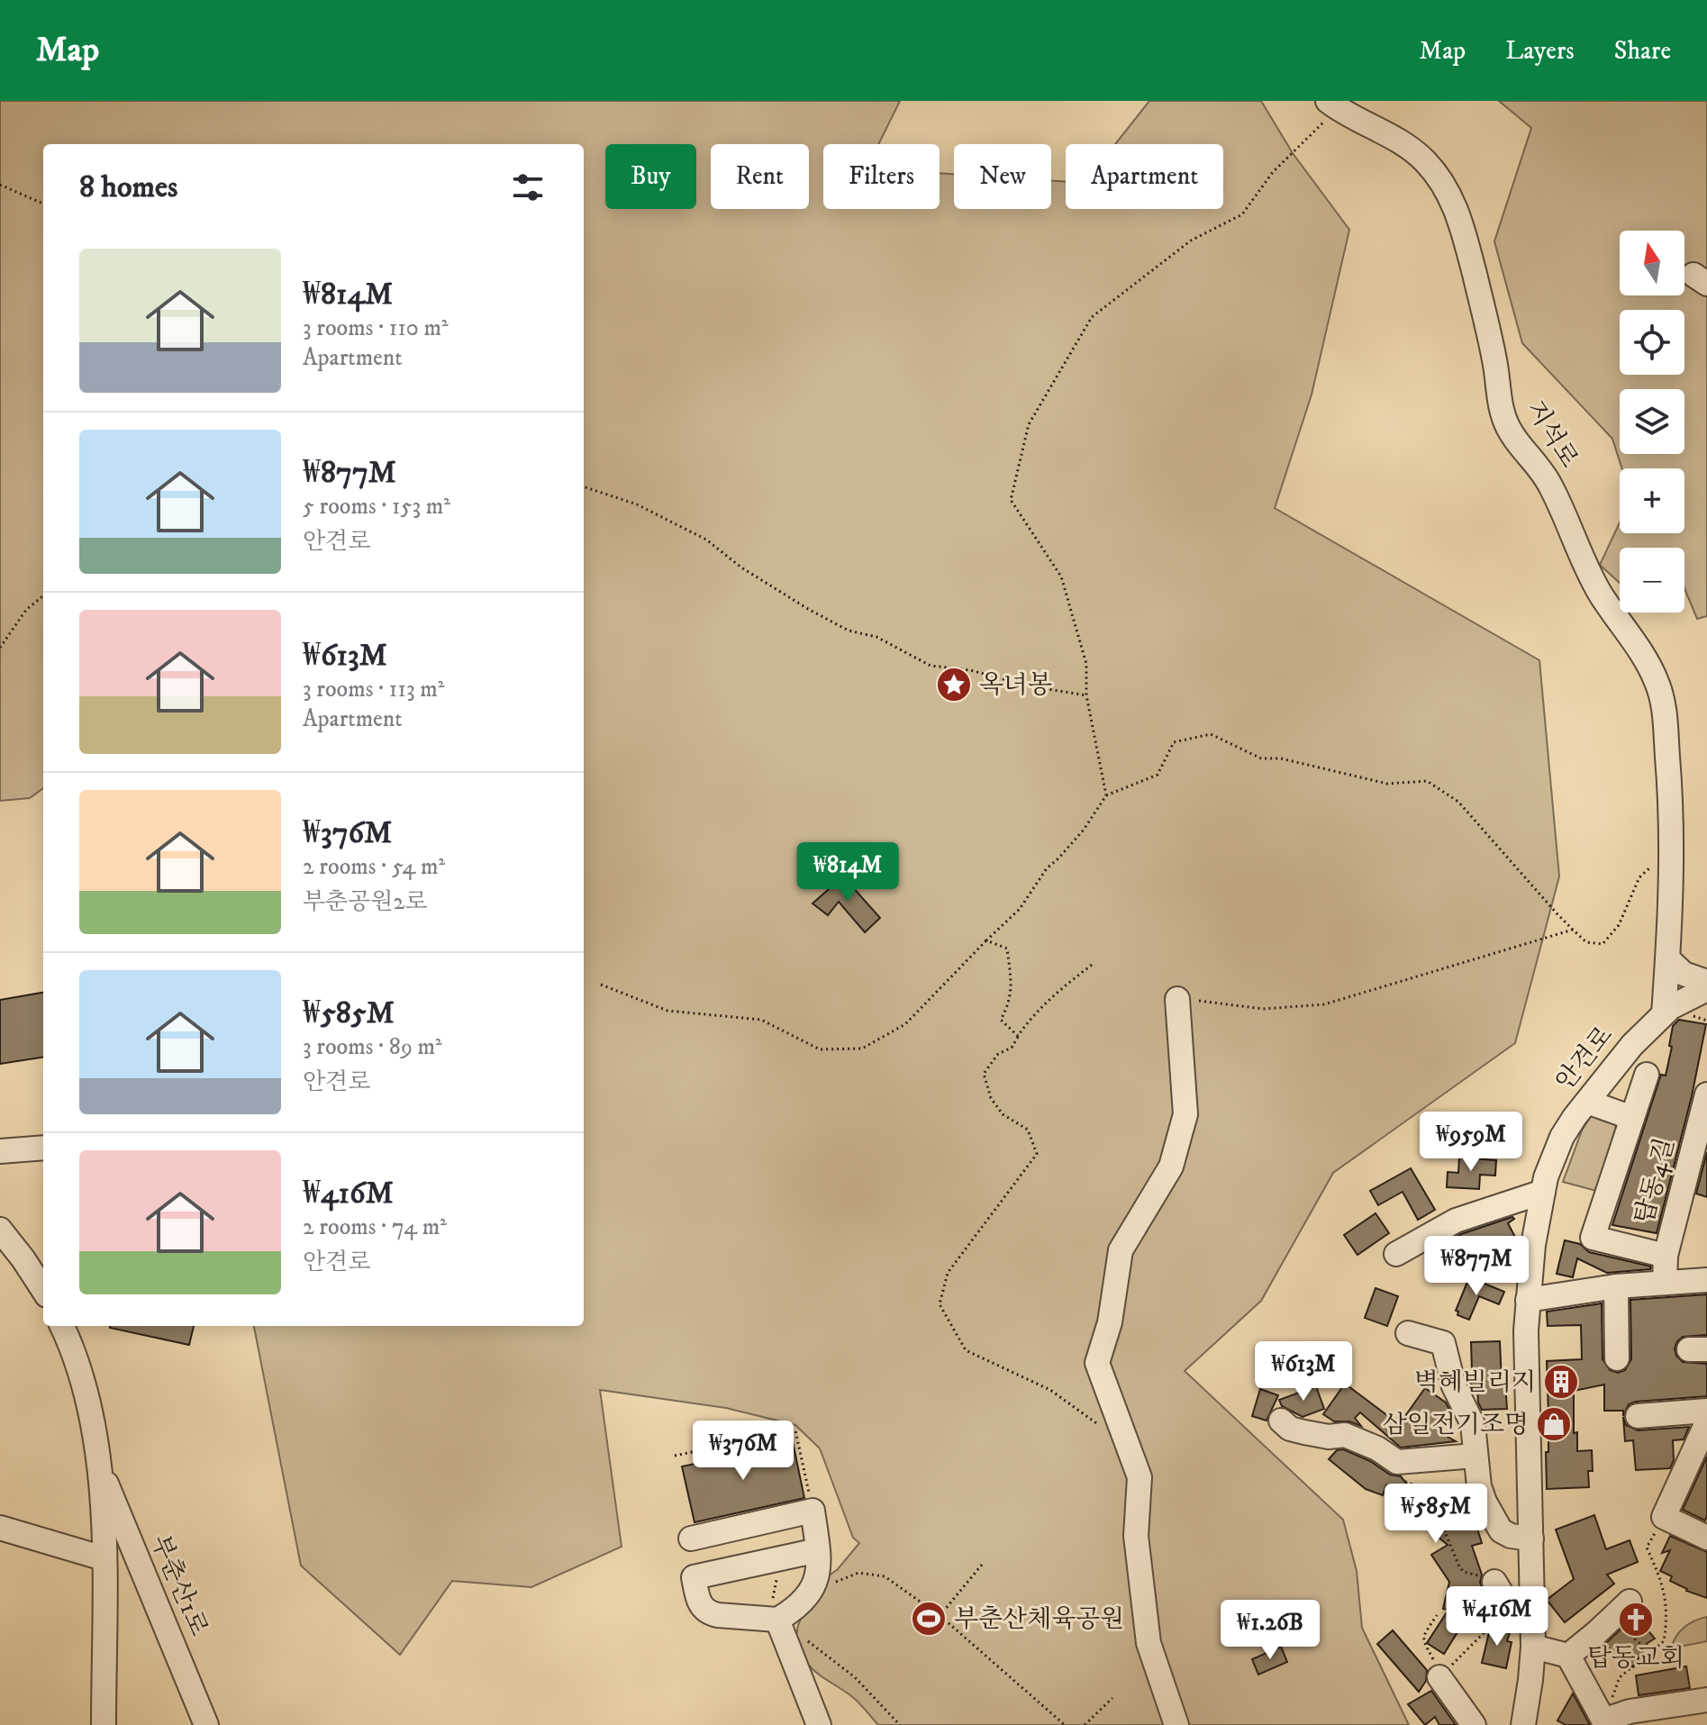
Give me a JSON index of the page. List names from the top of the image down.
{
  "streets": {
    "street": [
      "지석로",
      "안견로",
      "탑동4길",
      "부춘산1로"
    ]
  },
  "crossings": [
    ["지석로", "안견로"]
  ],
  "places": {
    "place": ["옥녀봉"],
    "building": ["벽혜빌리지"],
    "shop": ["삼일전기조명"],
    "sports": ["부춘산체육공원"],
    "church": ["탑동교회"]
  },
  "north": "top",
  "page": {
    "header": "Map",
    "nav": ["Map", "Layers", "Share"],
    "chip": [
      "Buy",
      "Rent",
      "Filters",
      "New",
      "Apartment"
    ],
    "heading": "8 homes",
    "map_buttons": ["+", "−"],
    "list": [
      {
        "name": "₩814M",
        "note": "3 rooms · 110 m² · Apartment"
      },
      {
        "name": "₩877M",
        "note": "5 rooms · 153 m² · 안견로"
      },
      {
        "name": "₩613M",
        "note": "3 rooms · 113 m² · Apartment"
      },
      {
        "name": "₩376M",
        "note": "2 rooms · 54 m² · 부춘공원2로"
      },
      {
        "name": "₩585M",
        "note": "3 rooms · 89 m² · 안견로"
      },
      {
        "name": "₩416M",
        "note": "2 rooms · 74 m² · 안견로"
      }
    ],
    "price": [
      "₩814M",
      "₩959M",
      "₩877M",
      "₩613M",
      "₩376M",
      "₩585M",
      "₩416M",
      "₩1.26B"
    ]
  }
}
